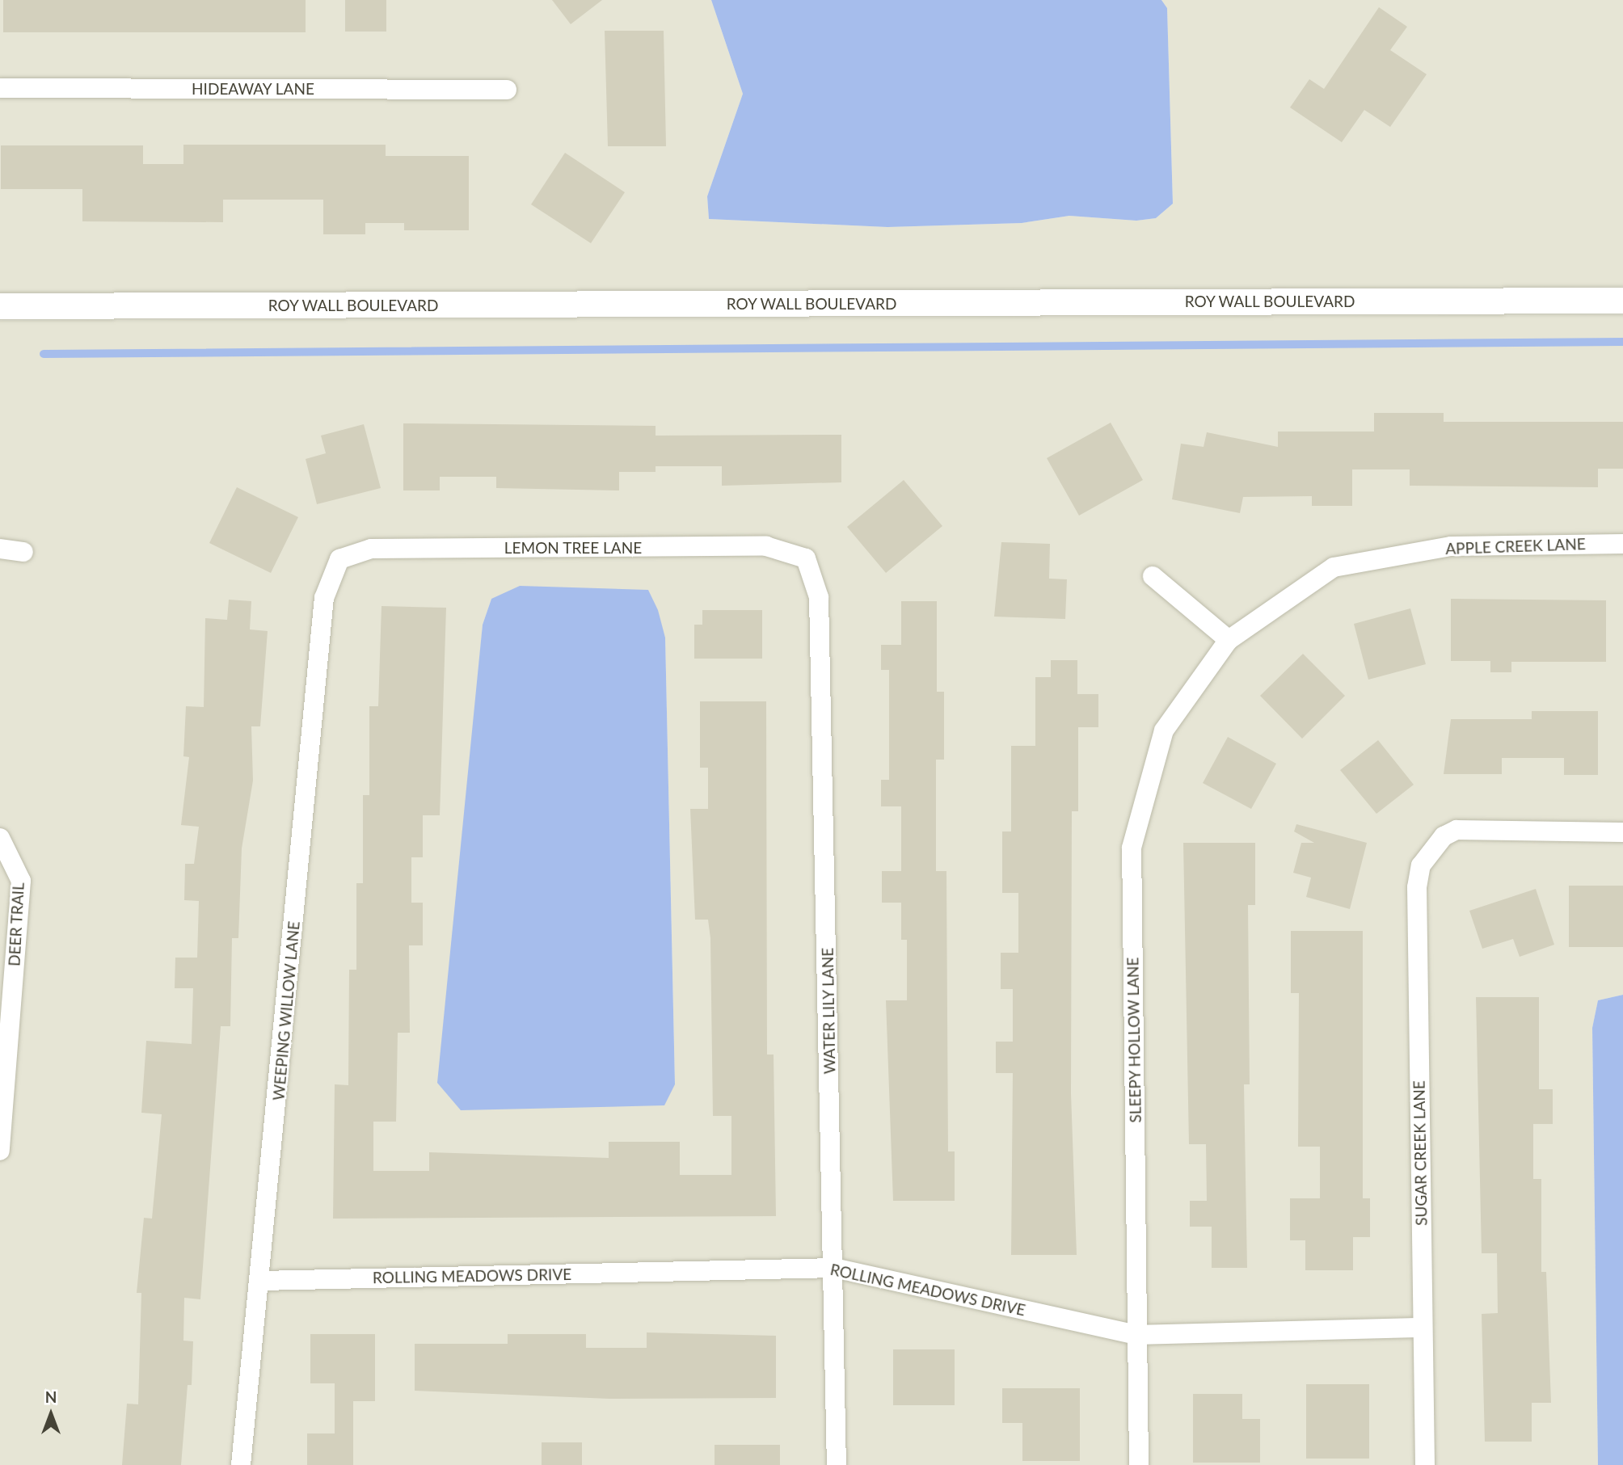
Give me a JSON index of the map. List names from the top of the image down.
{
  "streets": {
    "street": [
      "HIDEAWAY LANE",
      "ROY WALL BOULEVARD",
      "APPLE CREEK LANE",
      "LEMON TREE LANE",
      "DEER TRAIL",
      "WEEPING WILLOW LANE",
      "WATER LILY LANE",
      "SLEEPY HOLLOW LANE",
      "SUGAR CREEK LANE",
      "ROLLING MEADOWS DRIVE"
    ]
  },
  "crossings": [
    ["APPLE CREEK LANE", "SLEEPY HOLLOW LANE"],
    ["LEMON TREE LANE", "WEEPING WILLOW LANE"],
    ["LEMON TREE LANE", "WATER LILY LANE"],
    ["WEEPING WILLOW LANE", "ROLLING MEADOWS DRIVE"],
    ["WATER LILY LANE", "ROLLING MEADOWS DRIVE"],
    ["SLEEPY HOLLOW LANE", "ROLLING MEADOWS DRIVE"],
    ["SUGAR CREEK LANE", "ROLLING MEADOWS DRIVE"]
  ],
  "north": "top"
}
